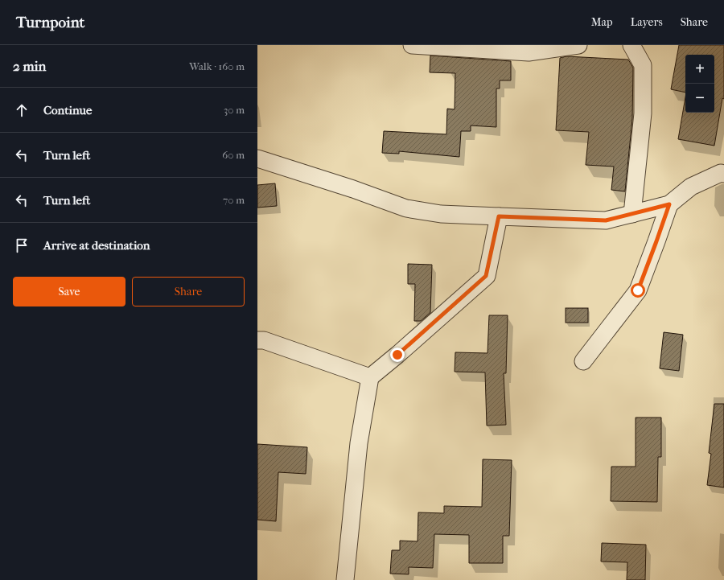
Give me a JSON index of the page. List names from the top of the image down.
{
  "page": {
    "header": "Turnpoint",
    "nav": ["Map", "Layers", "Share"],
    "heading": ["2 min", "Walk · 160 m"],
    "map_buttons": ["+", "−"],
    "list": [
      ["Continue", "30 m"],
      ["Turn left", "60 m"],
      ["Turn left", "70 m"],
      "Arrive at destination"
    ],
    "buttons": ["Save", "Share"]
  }
}
